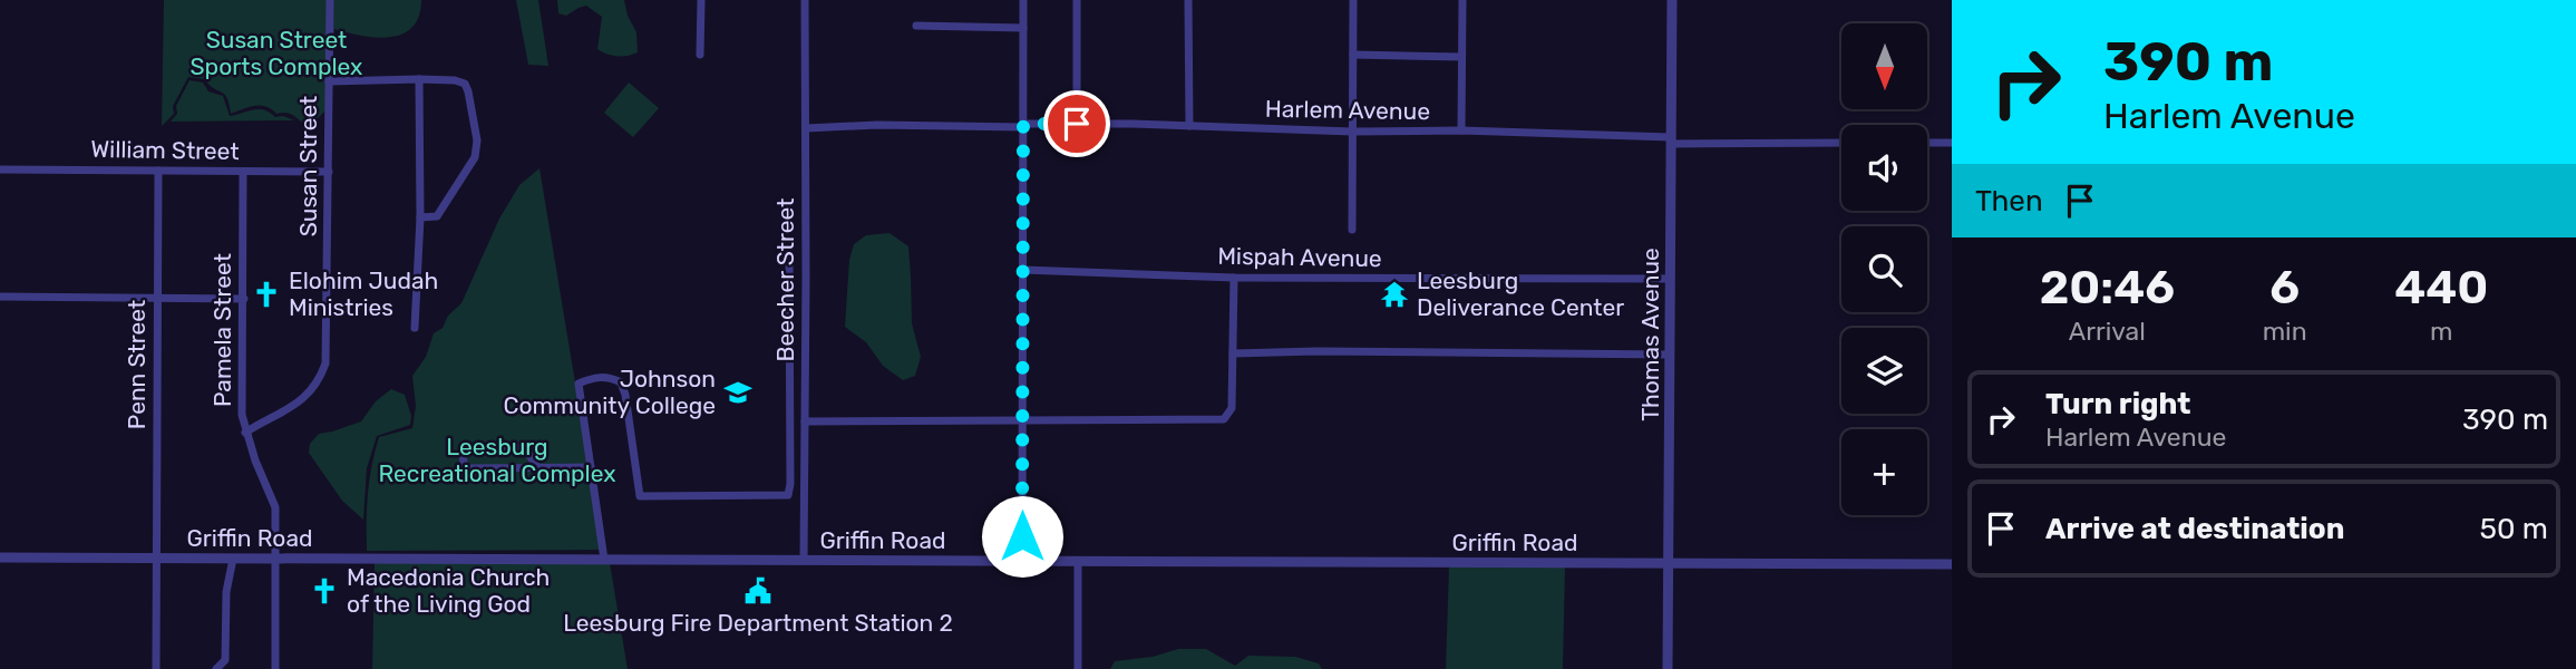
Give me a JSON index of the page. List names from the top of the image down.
{
  "streets": {
    "street": [
      "Harlem Avenue",
      "William Street",
      "Susan Street",
      "Mispah Avenue",
      "Beecher Street",
      "Pamela Street",
      "Thomas Avenue",
      "Penn Street",
      "Griffin Road"
    ]
  },
  "crossings": [
    ["Harlem Avenue", "Beecher Street"],
    ["Harlem Avenue", "Thomas Avenue"],
    ["William Street", "Susan Street"],
    ["William Street", "Pamela Street"],
    ["William Street", "Penn Street"],
    ["Susan Street", "Pamela Street"],
    ["Mispah Avenue", "Thomas Avenue"],
    ["Beecher Street", "Griffin Road"],
    ["Pamela Street", "Griffin Road"],
    ["Thomas Avenue", "Griffin Road"],
    ["Penn Street", "Griffin Road"]
  ],
  "parks": ["Susan Street Sports Complex", "Leesburg Recreational Complex"],
  "places": {
    "church": ["Elohim Judah Ministries", "Macedonia Church of the Living God"],
    "temple": ["Leesburg Deliverance Center"],
    "school or university": ["Johnson Community College"],
    "public building": ["Leesburg Fire Department Station 2"]
  },
  "north": "bottom",
  "page": {
    "turn": ["390 m", "Harlem Avenue"],
    "map_buttons": "+",
    "then": "Then",
    "eta": [
      "20:46",
      "Arrival",
      "6",
      "min",
      "440",
      "m"
    ],
    "list": [
      {
        "name": "Turn right",
        "note": "Harlem Avenue",
        "value": "390 m"
      },
      {
        "name": "Arrive at destination",
        "value": "50 m"
      }
    ]
  }
}
